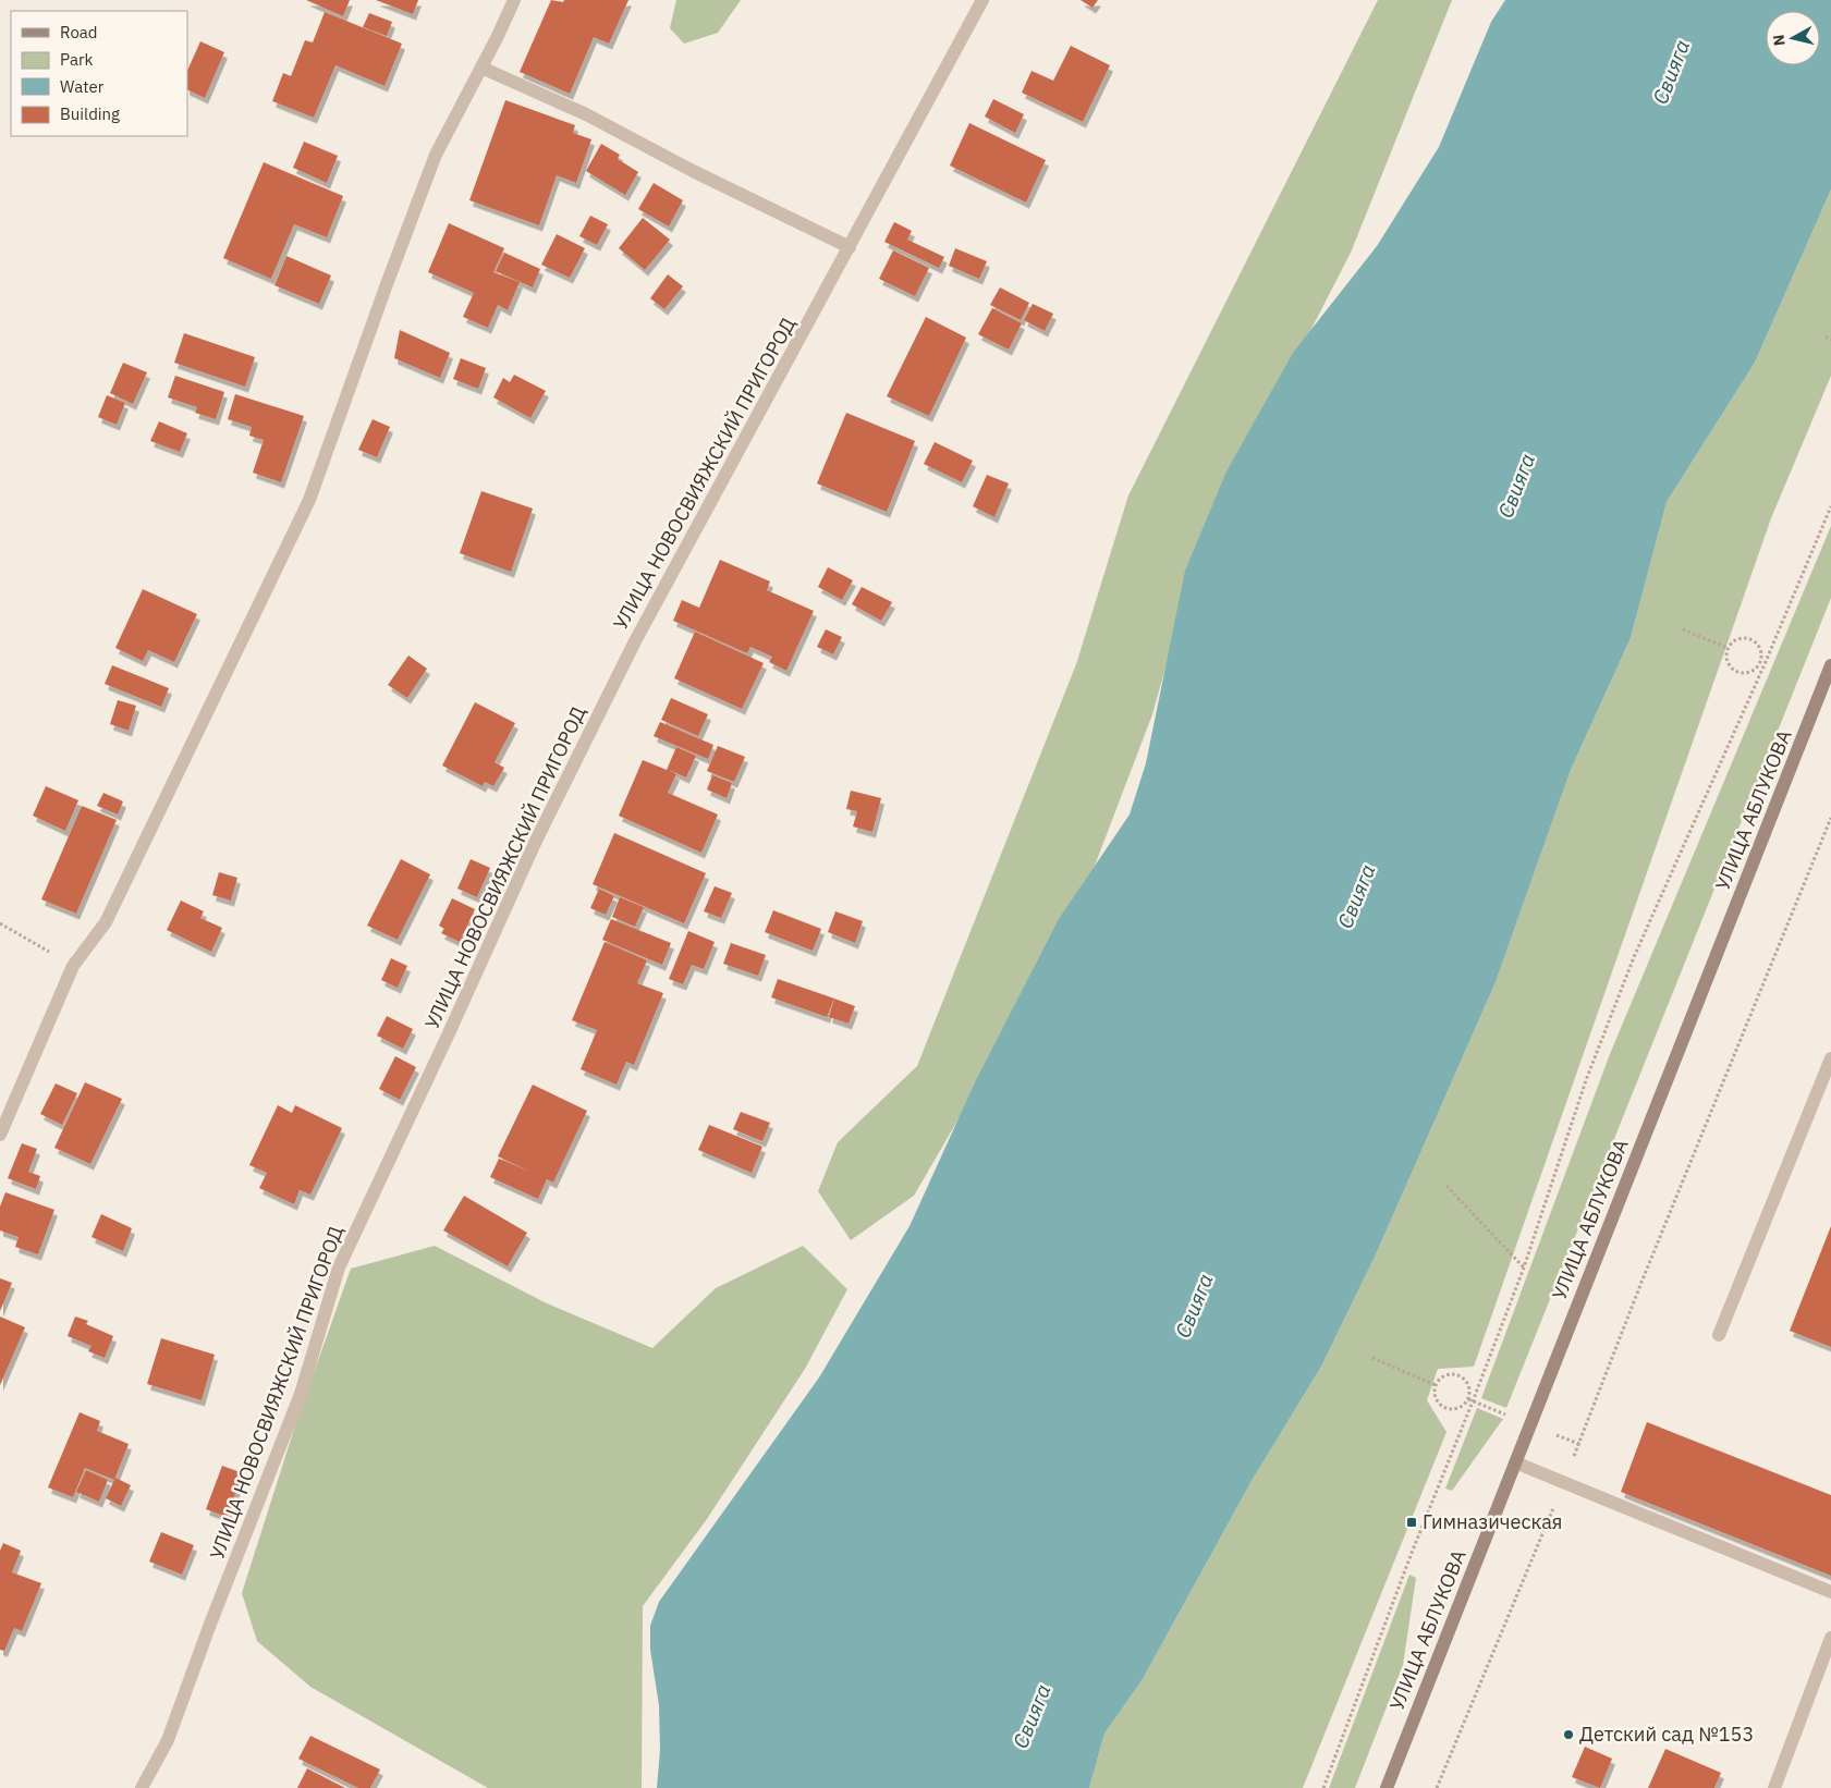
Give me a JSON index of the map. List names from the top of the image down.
{
  "streets": {
    "street": ["УЛИЦА НОВОСВИЯЖСКИЙ ПРИГОРОД", "УЛИЦА АБЛУКОВА"]
  },
  "water": ["Свияга"],
  "places": {
    "transit": ["Гимназическая"],
    "other": ["Детский сад №153"]
  },
  "legend": [
    "Road",
    "Park",
    "Water",
    "Building"
  ],
  "north": "left"
}
